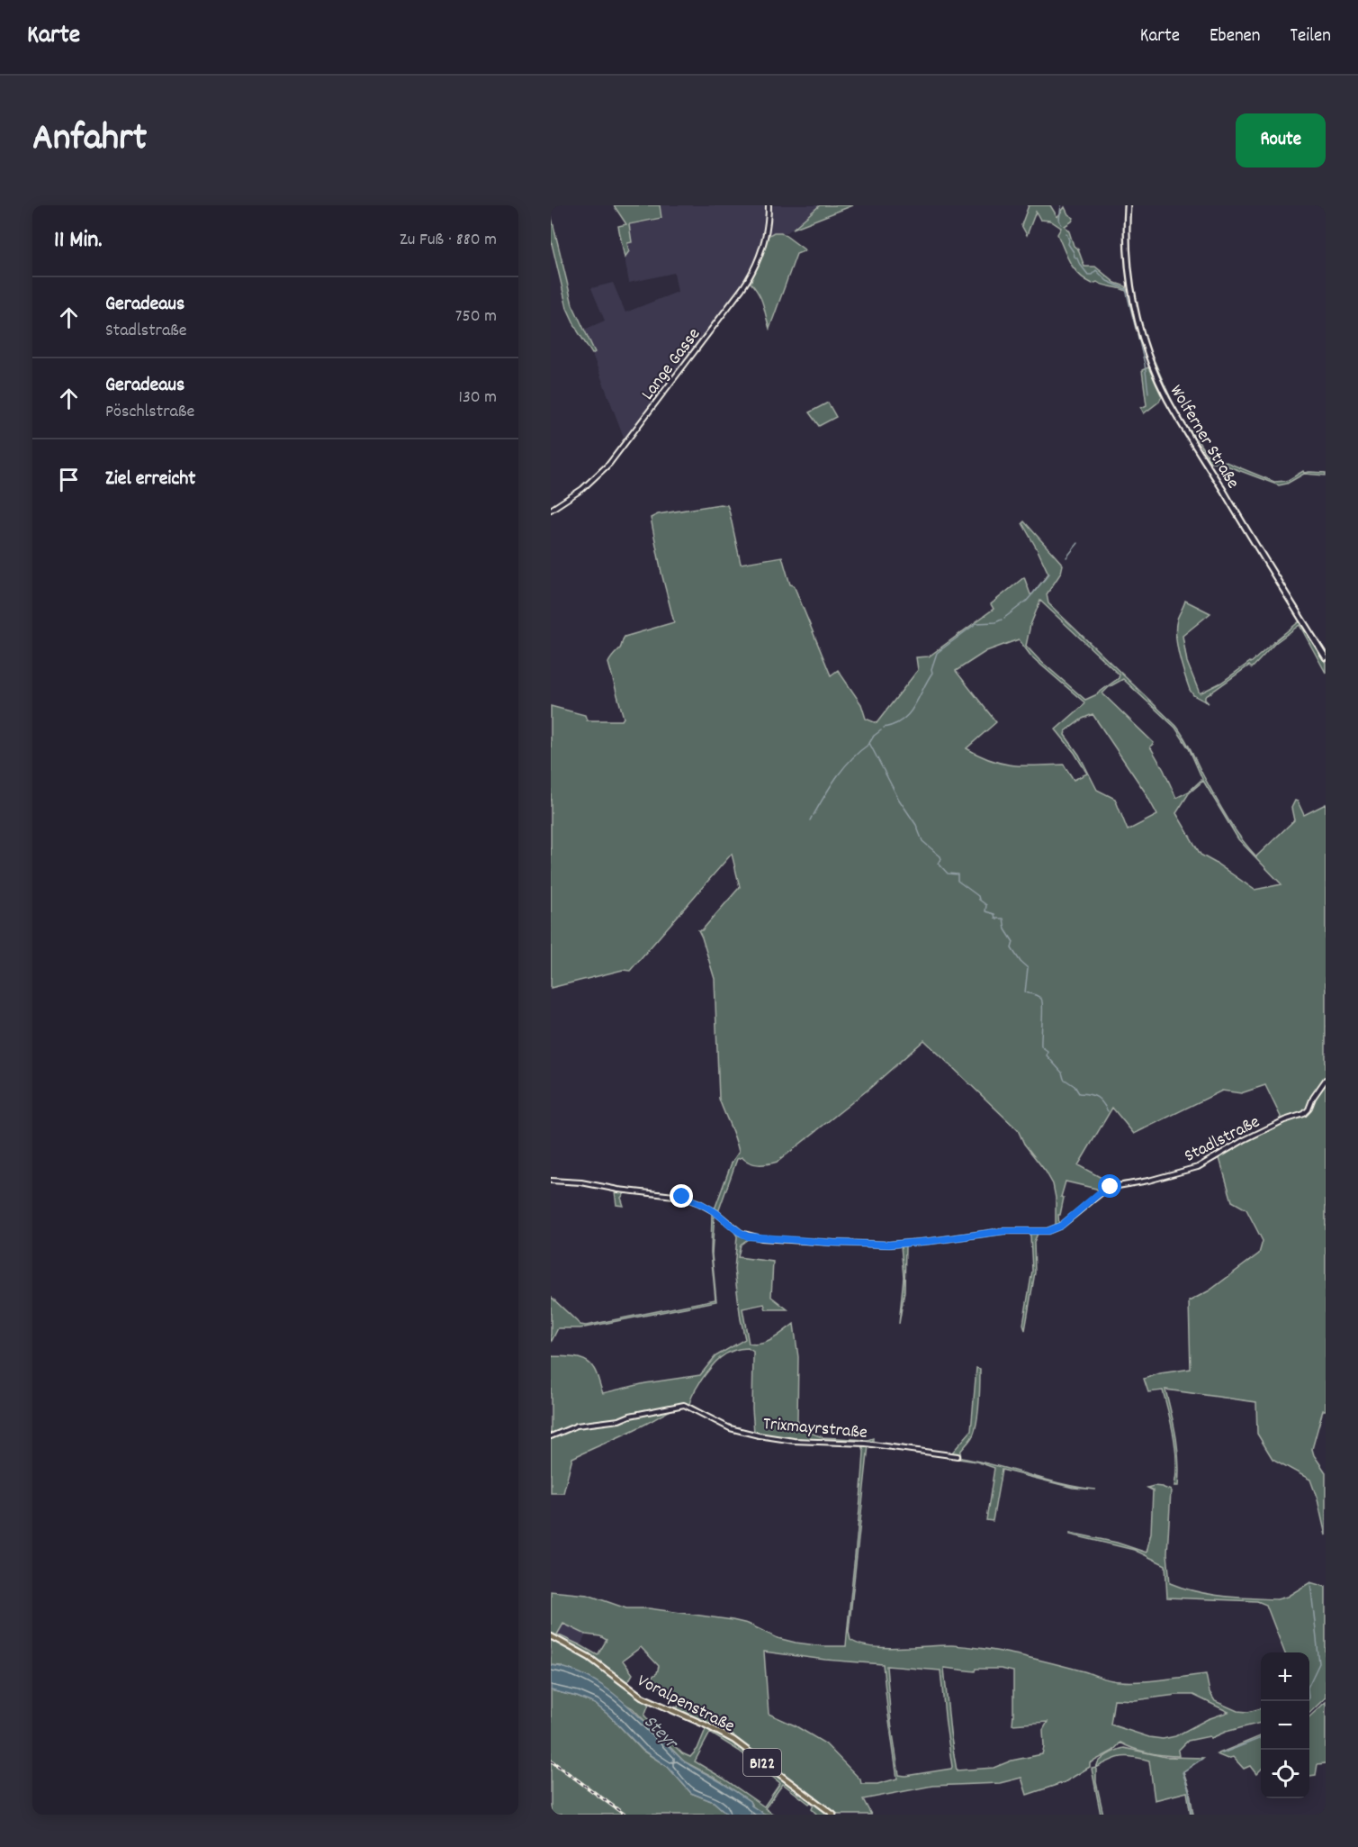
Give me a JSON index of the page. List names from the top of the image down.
{
  "streets": {
    "main road": ["Wolferner Straße", "Voralpenstraße", "B122"],
    "street": ["Lange Gasse", "Stadlstraße", "Trixmayrstraße"]
  },
  "water": ["Steyr"],
  "page": {
    "header": "Karte",
    "nav": ["Karte", "Ebenen", "Teilen"],
    "title": "Anfahrt",
    "buttons": "Route",
    "heading": ["11 Min.", "Zu Fuß · 880 m"],
    "list": [
      ["Geradeaus", "Stadlstraße", "750 m"],
      ["Geradeaus", "Pöschlstraße", "130 m"],
      "Ziel erreicht"
    ],
    "map_buttons": ["+", "−"]
  }
}
